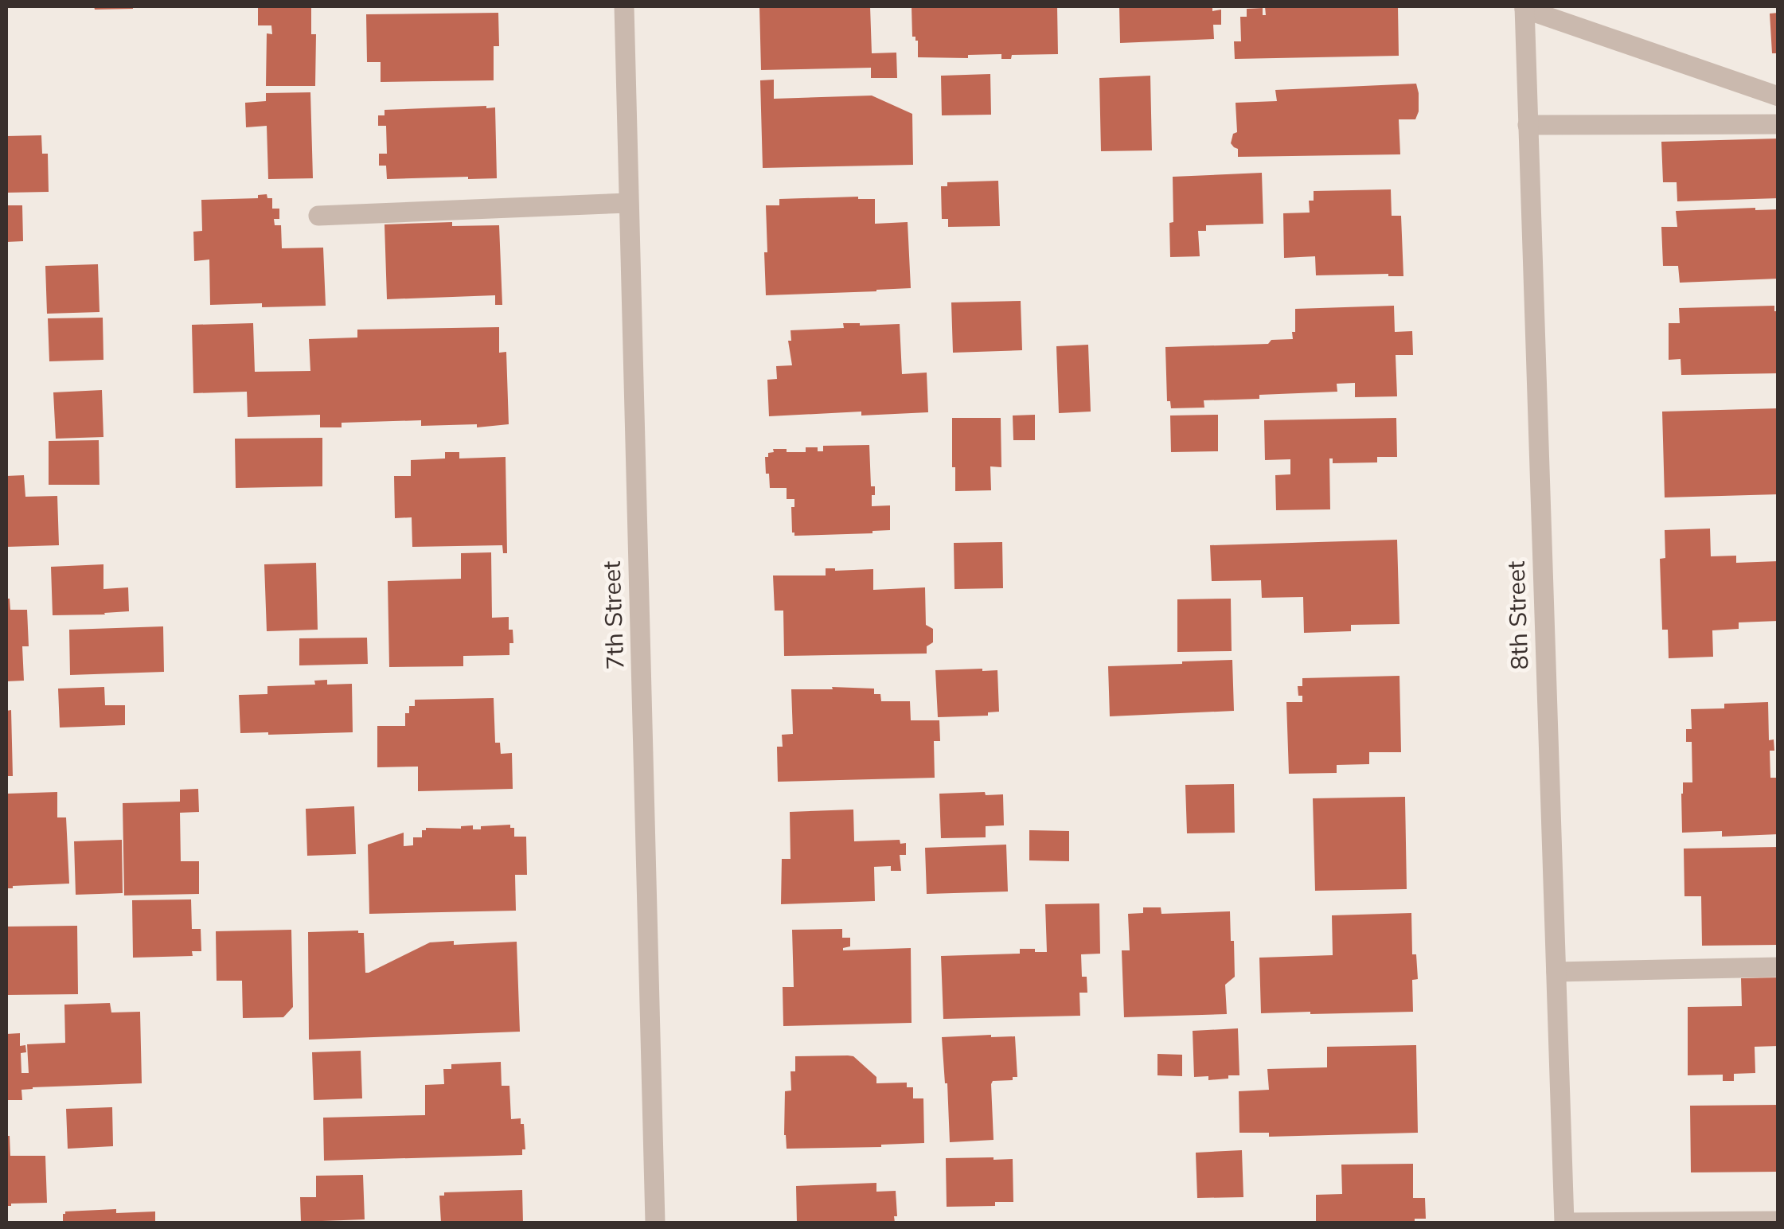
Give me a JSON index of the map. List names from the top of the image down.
{
  "streets": {
    "street": ["7th Street", "8th Street"]
  }
}
